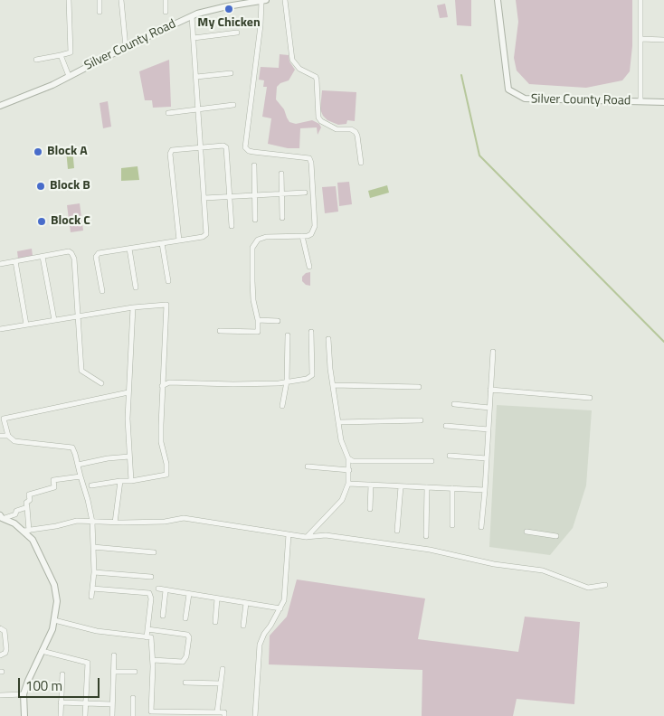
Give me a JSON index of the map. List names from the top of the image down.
{
  "streets": {
    "street": ["Silver County Road"]
  },
  "places": [
    "My Chicken",
    "Block A",
    "Block B",
    "Block C"
  ],
  "scale_bar": "100 m"
}
